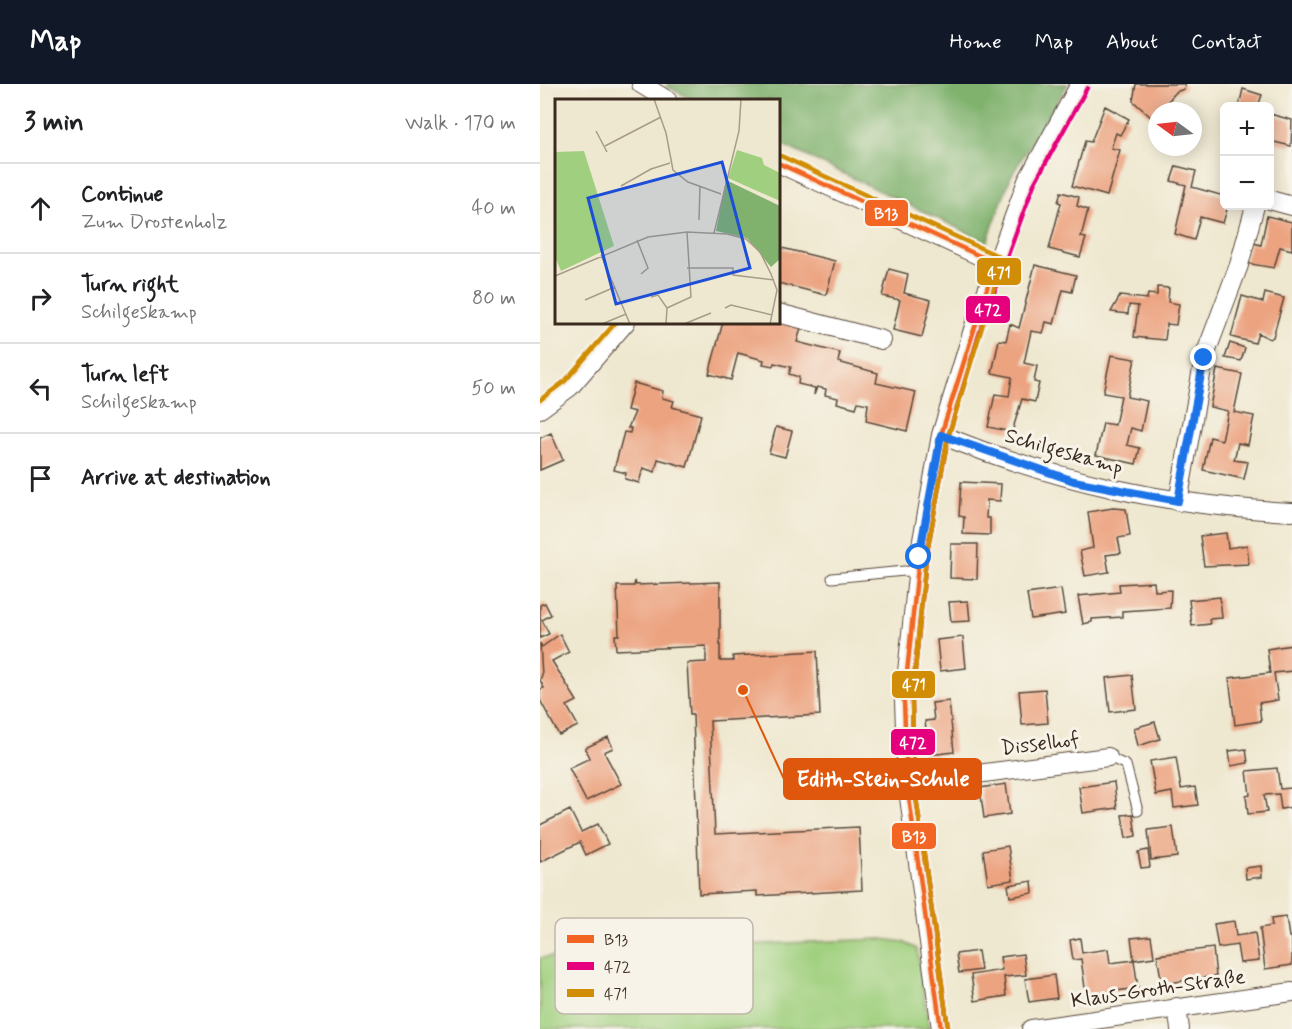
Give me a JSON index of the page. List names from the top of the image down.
{
  "streets": {
    "street": ["Schilgeskamp", "Disselhof", "Klaus-Groth-Straße"]
  },
  "places": ["Edith-Stein-Schule"],
  "lines": ["transit line 472", "transit line 471", "transit line B13"],
  "legend": ["B13", "472", "471"],
  "north": "left",
  "page": {
    "header": "Map",
    "nav": [
      "Home",
      "Map",
      "About",
      "Contact"
    ],
    "heading": ["3 min", "Walk · 170 m"],
    "map_buttons": ["+", "−"],
    "list": [
      ["Continue", "Zum Drostenholz", "40 m"],
      ["Turn right", "Schilgeskamp", "80 m"],
      ["Turn left", "Schilgeskamp", "50 m"],
      "Arrive at destination"
    ]
  }
}
